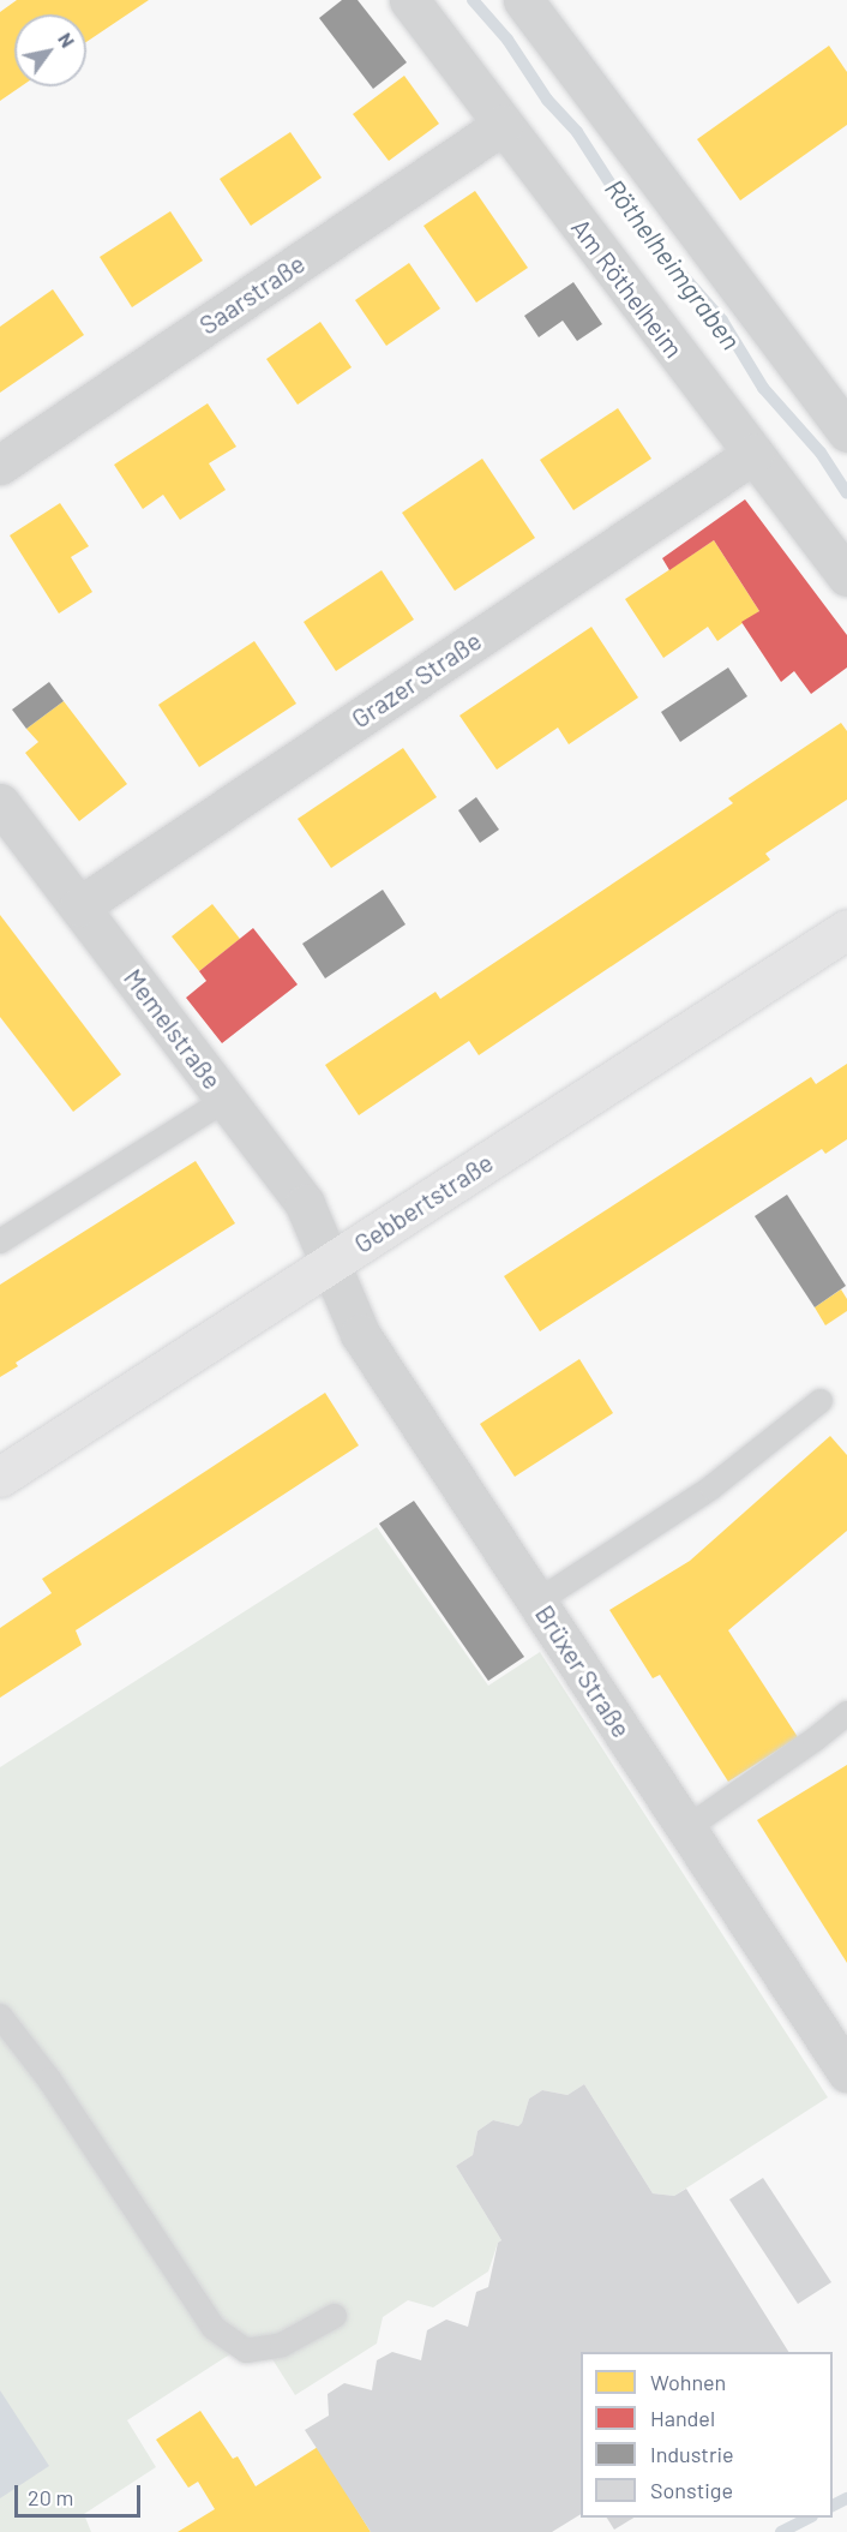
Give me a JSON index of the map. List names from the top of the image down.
{
  "streets": {
    "street": [
      "Am Röthelheim",
      "Saarstraße",
      "Grazer Straße",
      "Memelstraße",
      "Gebbertstraße",
      "Brüxer Straße"
    ]
  },
  "crossings": [
    ["Am Röthelheim", "Saarstraße"],
    ["Am Röthelheim", "Grazer Straße"],
    ["Grazer Straße", "Memelstraße"],
    ["Memelstraße", "Gebbertstraße"],
    ["Memelstraße", "Brüxer Straße"],
    ["Gebbertstraße", "Brüxer Straße"]
  ],
  "water": ["Röthelheimgraben"],
  "legend": [
    "Wohnen",
    "Handel",
    "Industrie",
    "Sonstige"
  ],
  "scale_bar": "20 m",
  "north": "top right"
}
